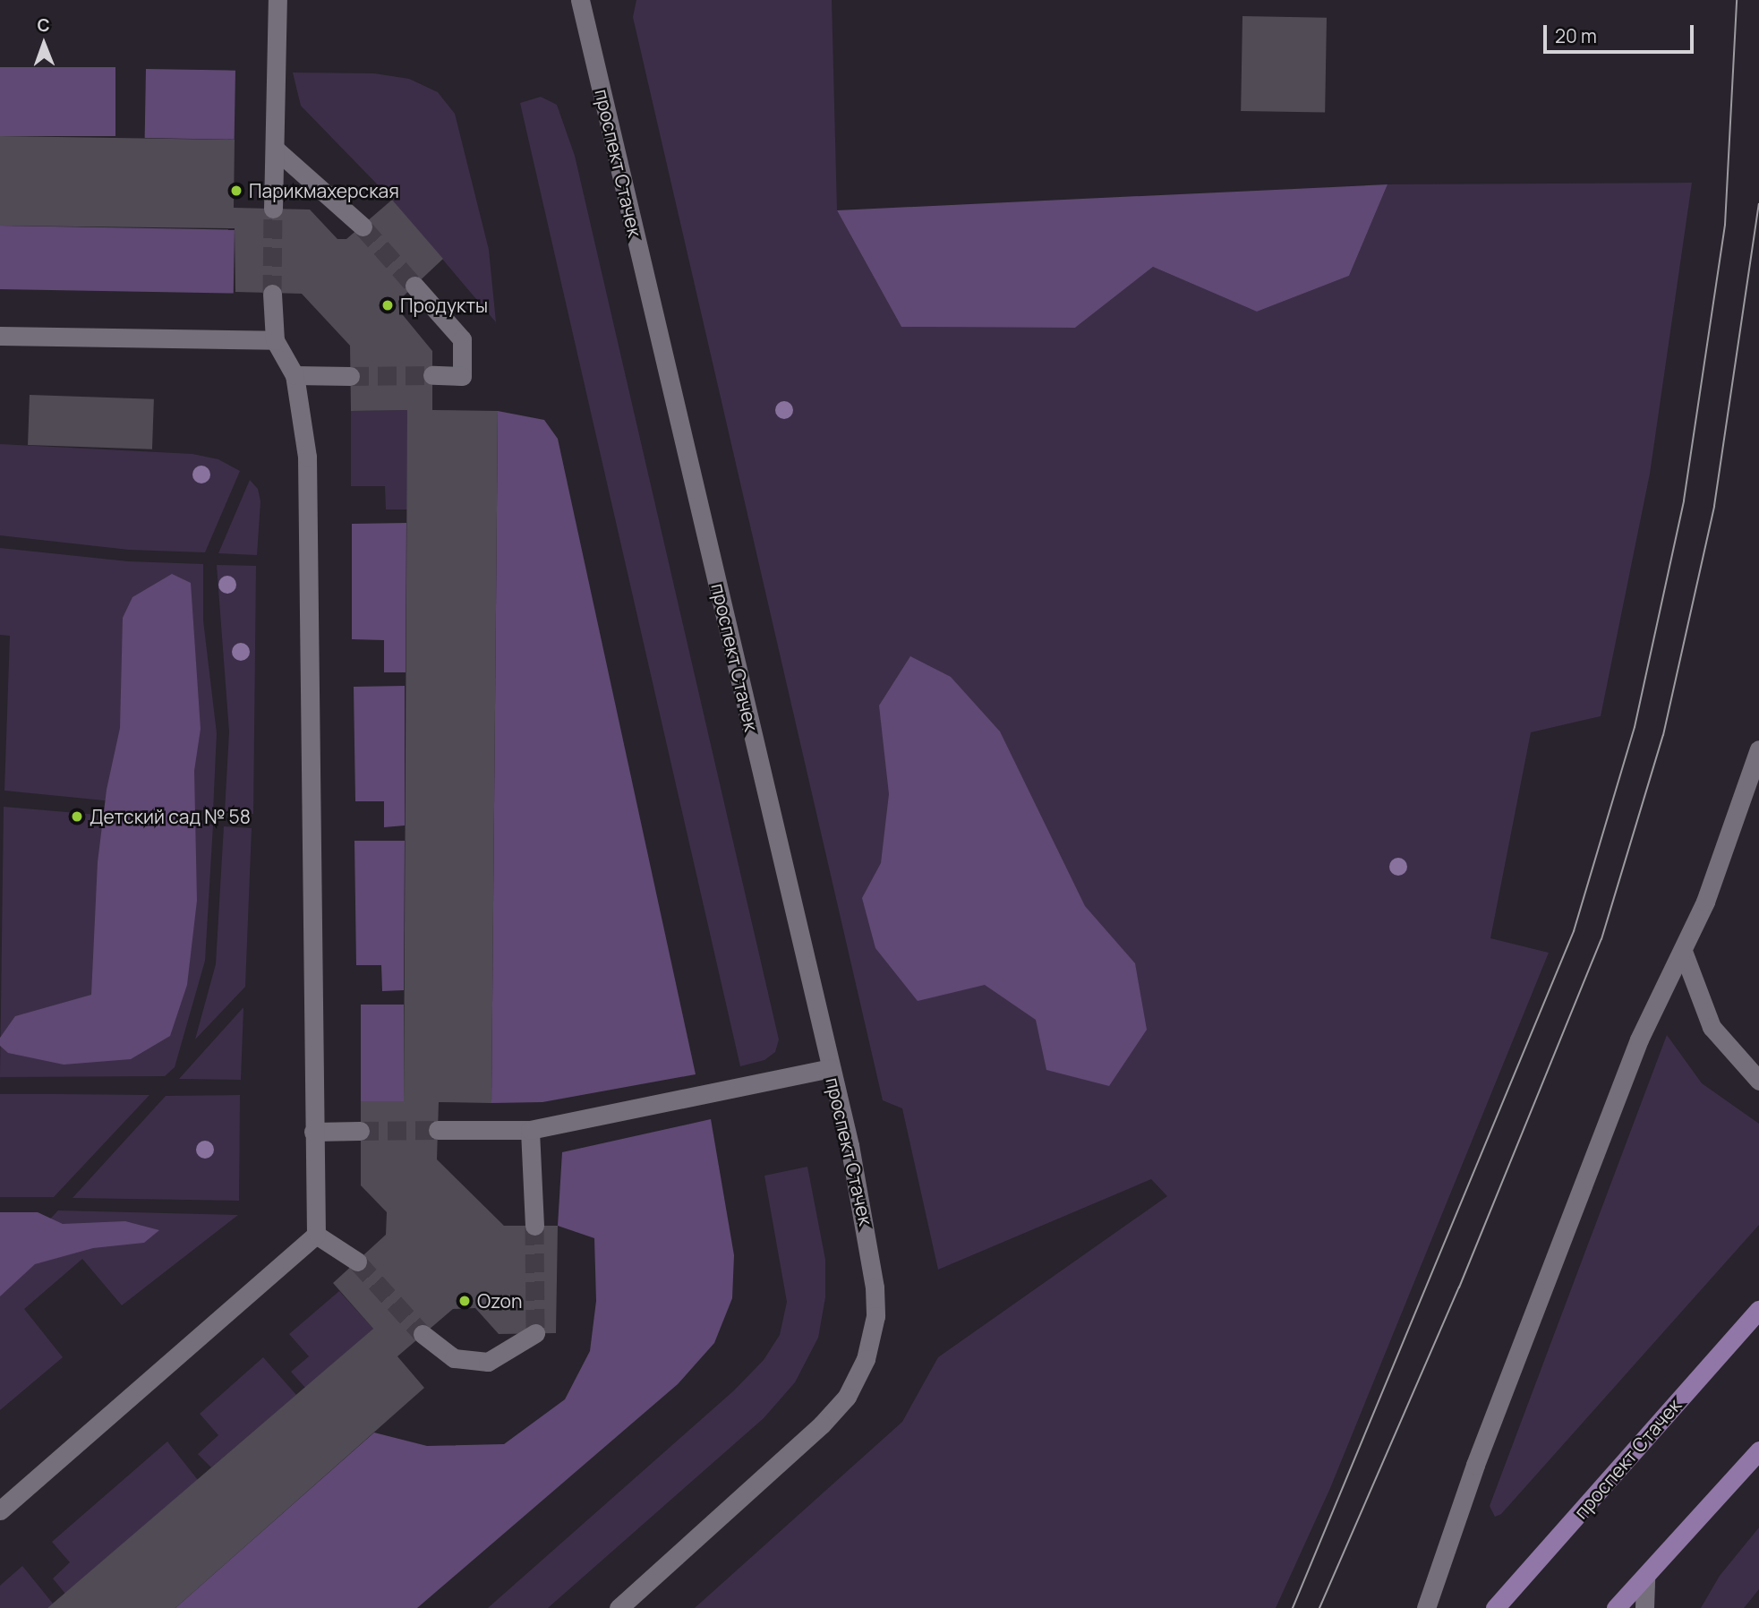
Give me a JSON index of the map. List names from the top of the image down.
{
  "streets": {
    "main road": ["проспект Стачек"]
  },
  "places": [
    "Парикмахерская",
    "Продукты",
    "Детский сад № 58",
    "Ozon"
  ],
  "scale_bar": "20 m",
  "north": "top"
}
